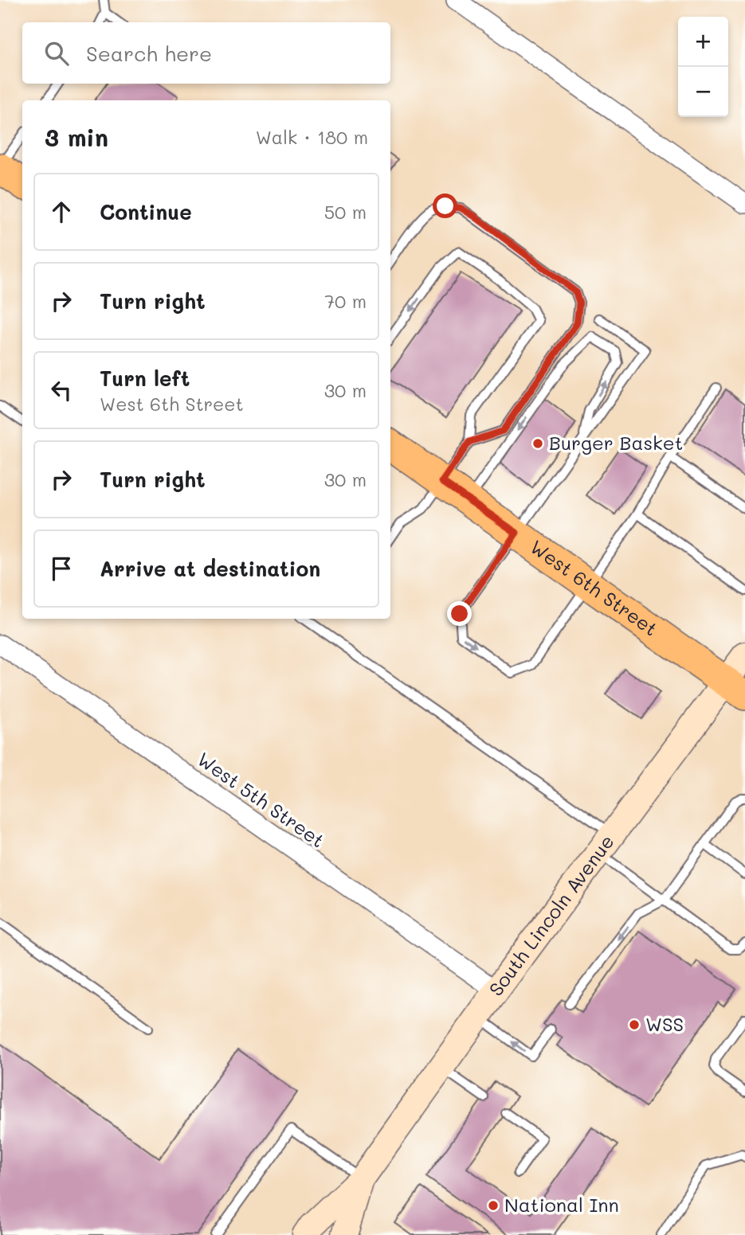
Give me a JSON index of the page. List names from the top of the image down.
{
  "streets": {
    "main road": ["West 6th Street", "South Lincoln Avenue"],
    "street": ["West 5th Street"]
  },
  "crossings": [
    ["West 6th Street", "South Lincoln Avenue"],
    ["West 5th Street", "South Lincoln Avenue"]
  ],
  "places": ["Burger Basket", "WSS", "National Inn"],
  "page": {
    "map_buttons": ["+", "−"],
    "search": "Search here",
    "heading": ["3 min", "Walk · 180 m"],
    "list": [
      ["Continue", "50 m"],
      ["Turn right", "70 m"],
      ["Turn left", "West 6th Street", "30 m"],
      ["Turn right", "30 m"],
      "Arrive at destination"
    ]
  }
}
